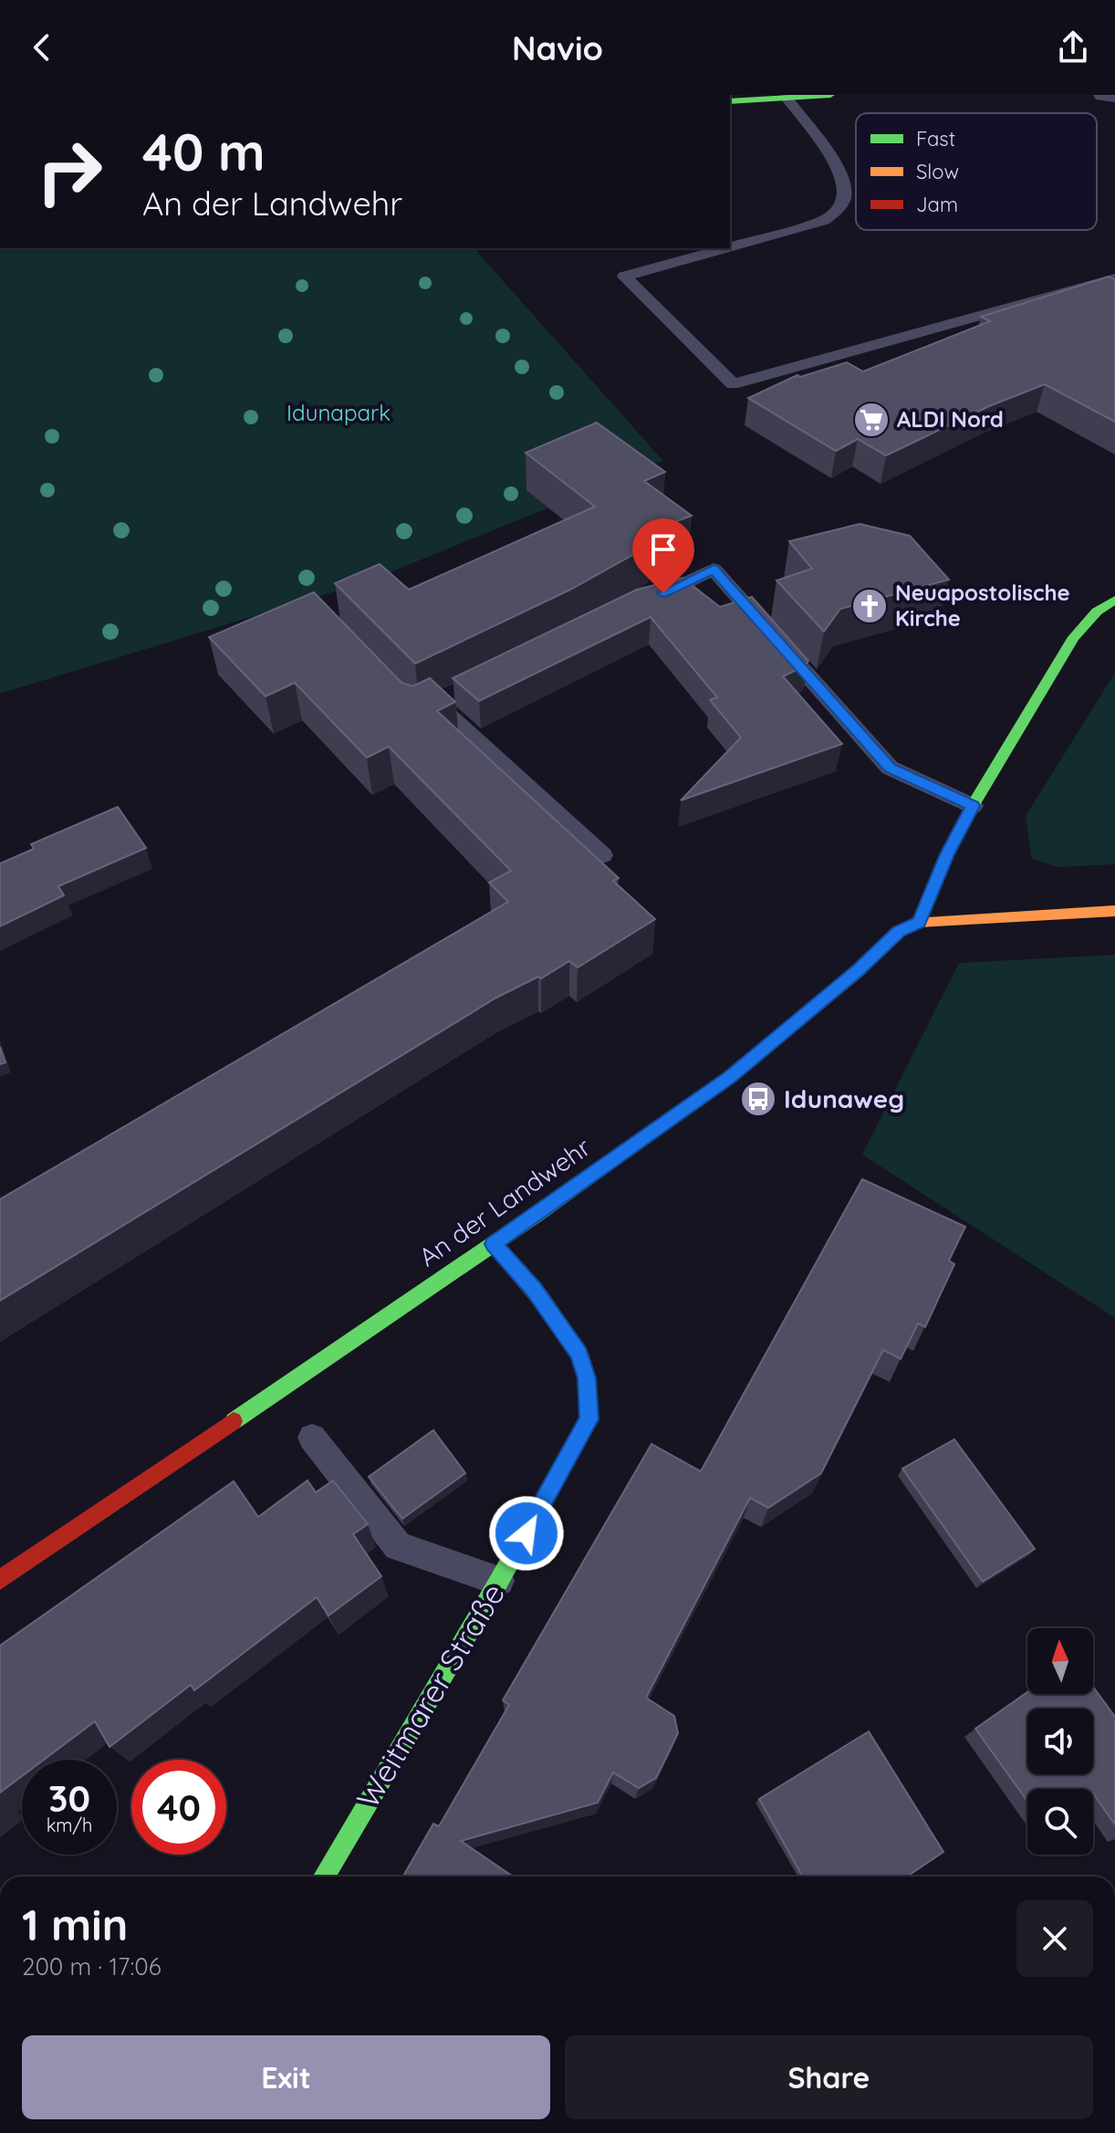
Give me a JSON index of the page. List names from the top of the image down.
{
  "streets": {
    "street": ["An der Landwehr", "Weitmarer Straße"]
  },
  "crossings": [
    ["An der Landwehr", "Weitmarer Straße"]
  ],
  "parks": ["Idunapark"],
  "places": {
    "supermarket": ["ALDI Nord"],
    "church": ["Neuapostolische Kirche"],
    "bus stop": ["Idunaweg"]
  },
  "legend": ["Fast", "Slow", "Jam"],
  "north": "top",
  "page": {
    "header": "Navio",
    "turn": ["40 m", "An der Landwehr"],
    "speed": "30 km/h",
    "limit": "40",
    "heading": ["1 min", "200 m · 17:06"],
    "buttons": ["Exit", "Share"]
  }
}
